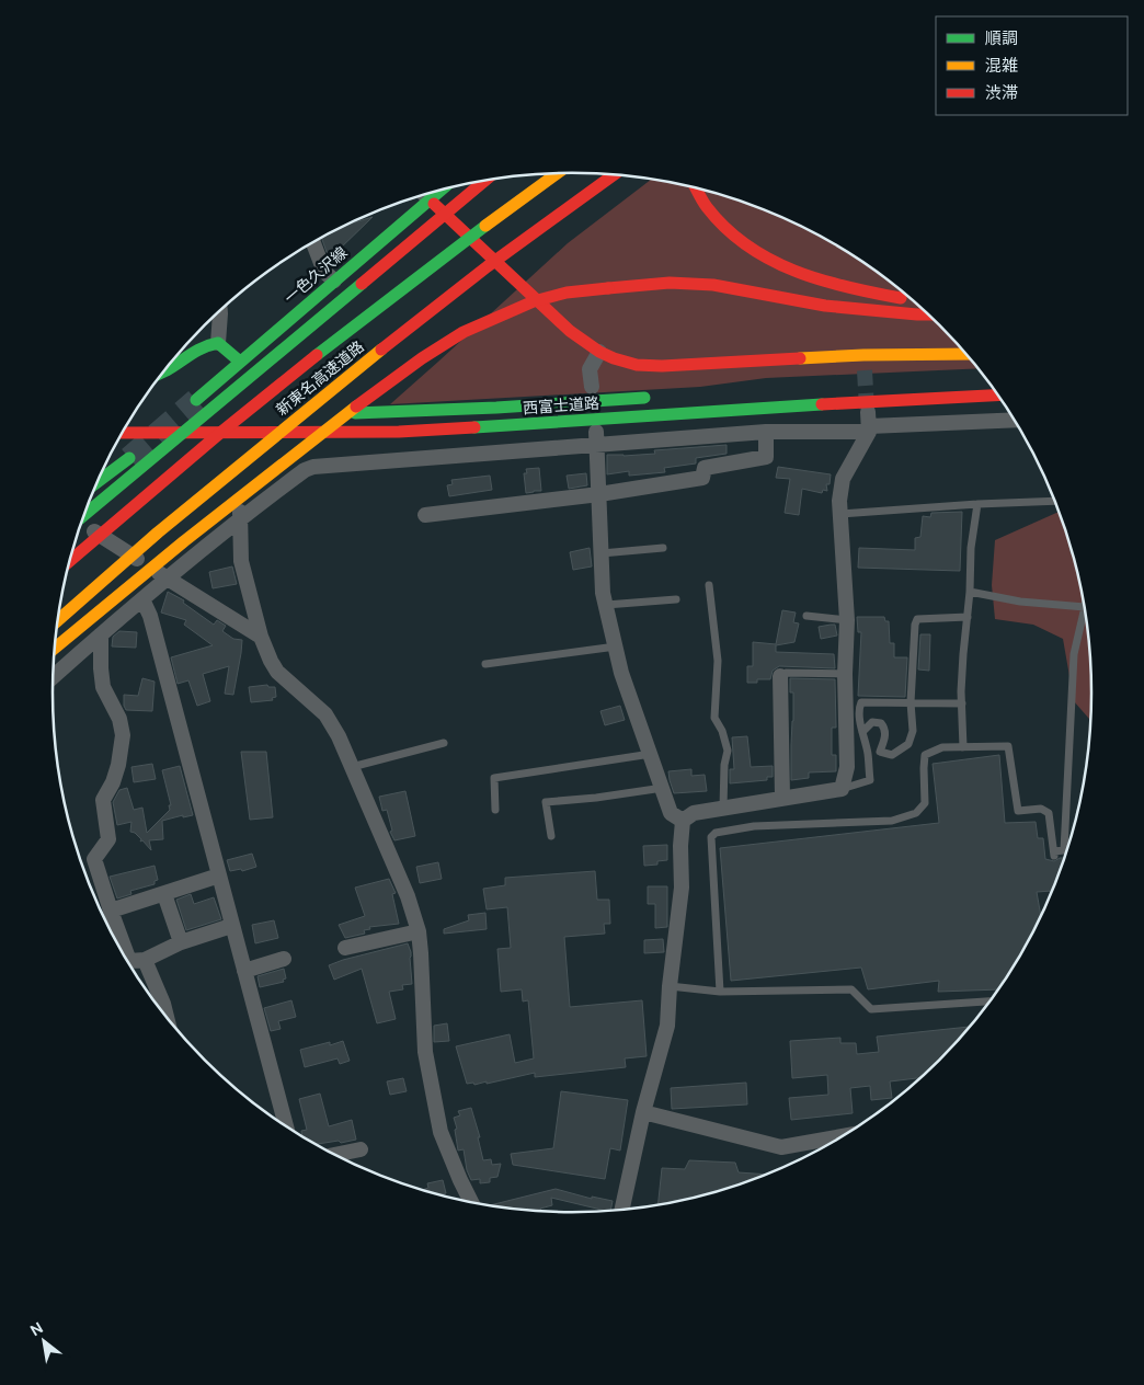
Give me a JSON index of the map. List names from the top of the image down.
{
  "streets": {
    "main road": ["一色久沢線", "新東名高速道路", "西富士道路"]
  },
  "legend": ["順調", "混雑", "渋滞"],
  "north": "top left"
}
